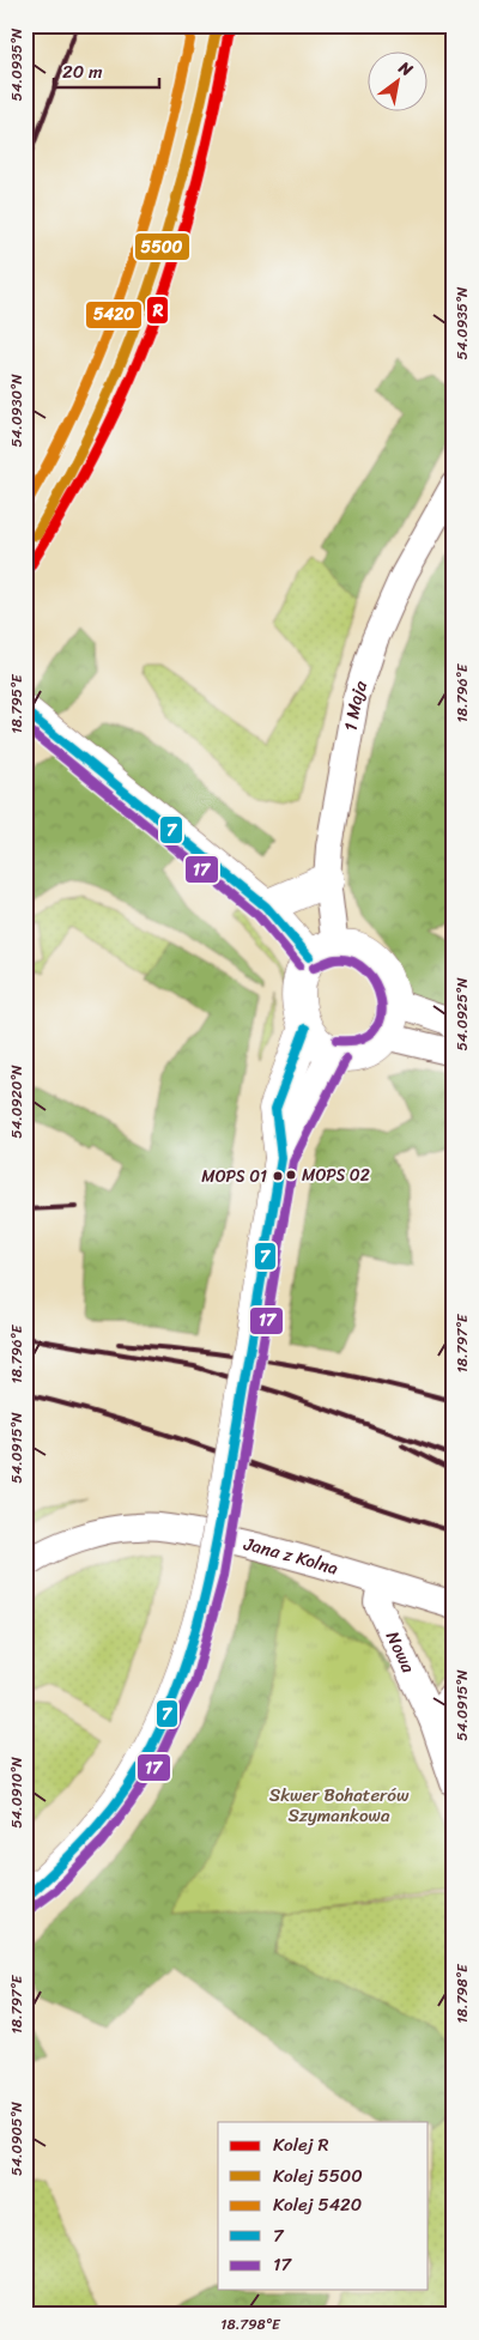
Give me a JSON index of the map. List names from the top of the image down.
{
  "streets": {
    "street": ["1 Maja", "Jana z Kolna", "Nowa"]
  },
  "crossings": [
    ["Jana z Kolna", "Nowa"]
  ],
  "parks": ["Skwer Bohaterów Szymankowa"],
  "places": ["MOPS 02", "MOPS 01"],
  "lines": [
    "rail line R",
    "rail line 5420",
    "rail line 5500",
    "transit line 7",
    "transit line 17"
  ],
  "legend": [
    "Kolej R",
    "Kolej 5500",
    "Kolej 5420",
    "7",
    "17"
  ],
  "scale_bar": "20 m",
  "north": "top right",
  "coordinates": [
    "54.0935°N",
    "54.0930°N",
    "18.796°E",
    "18.795°E",
    "54.0925°N",
    "54.0920°N",
    "18.797°E",
    "54.0915°N",
    "54.0910°N",
    "18.798°E",
    "54.0905°N"
  ]
}
